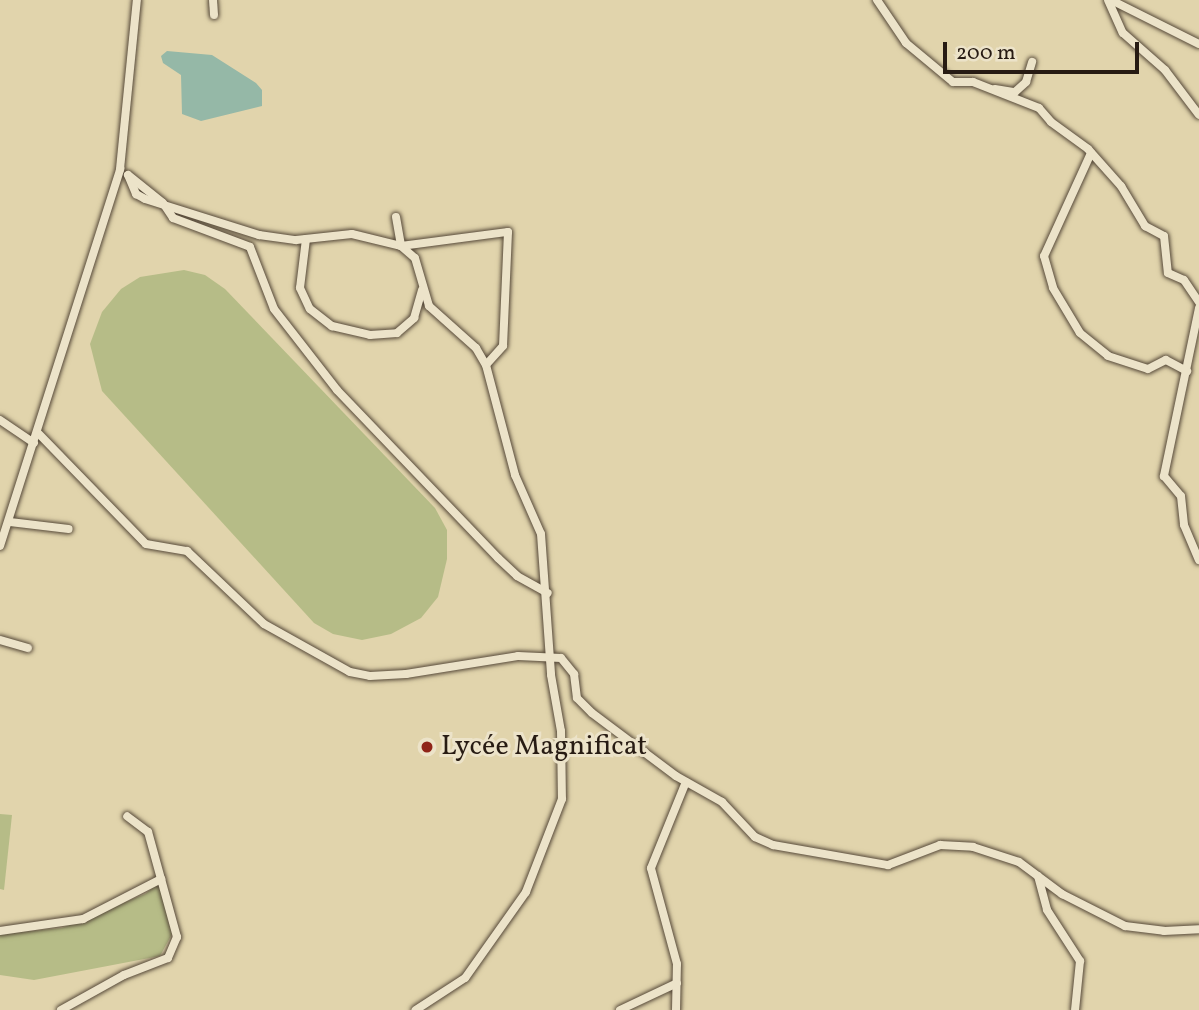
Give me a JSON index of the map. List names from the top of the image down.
{
  "places": ["Lycée Magnificat"],
  "scale_bar": "200 m"
}
